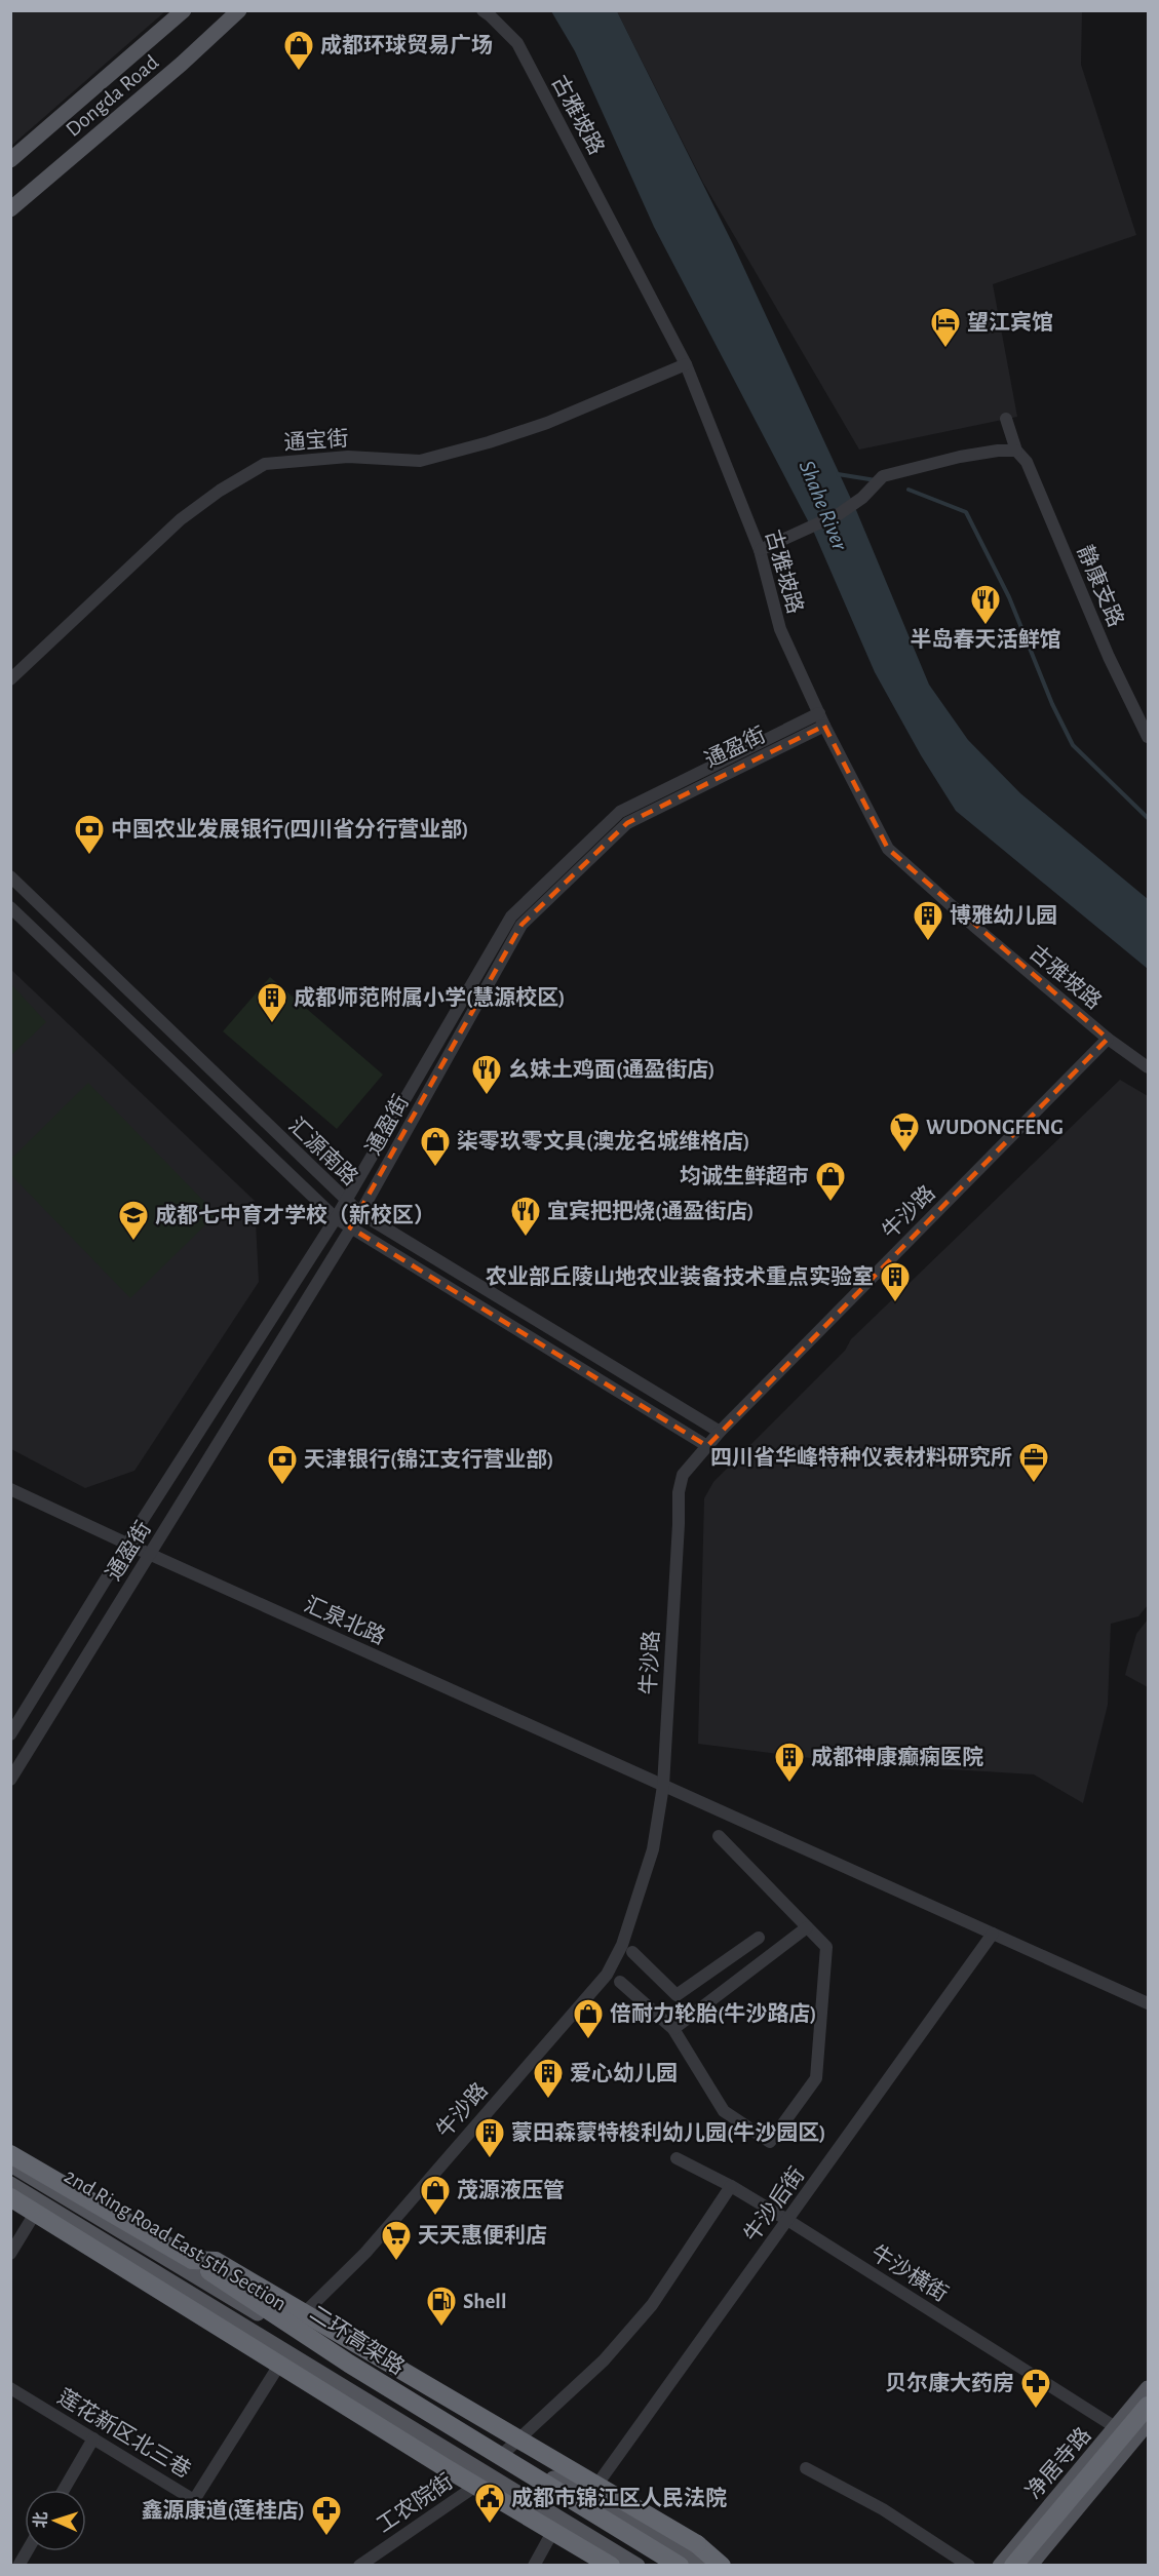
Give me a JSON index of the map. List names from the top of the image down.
{
  "streets": {
    "highway": ["二环高架路"],
    "main road": ["Dongda Road", "2nd Ring Road East 5th Section", "净居寺路"],
    "street": [
      "古雅坡路",
      "通宝街",
      "静康支路",
      "通盈街",
      "汇源南路",
      "牛沙路",
      "汇泉北路",
      "牛沙后街",
      "牛沙横街",
      "莲花新区北三巷",
      "工农院街"
    ]
  },
  "crossings": [
    ["古雅坡路", "通宝街"],
    ["古雅坡路", "通盈街"],
    ["古雅坡路", "牛沙路"],
    ["通盈街", "汇源南路"],
    ["通盈街", "汇泉北路"],
    ["汇源南路", "牛沙路"],
    ["牛沙路", "汇泉北路"],
    ["牛沙路", "2nd Ring Road East 5th Section"],
    ["汇泉北路", "牛沙后街"],
    ["牛沙后街", "2nd Ring Road East 5th Section"],
    ["牛沙后街", "牛沙横街"],
    ["2nd Ring Road East 5th Section", "莲花新区北三巷"],
    ["2nd Ring Road East 5th Section", "工农院街"],
    ["牛沙横街", "净居寺路"]
  ],
  "water": ["Shahe River"],
  "places": {
    "shop": [
      "成都环球贸易广场",
      "柒零玖零文具(澳龙名城维格店)",
      "均诚生鲜超市",
      "倍耐力轮胎(牛沙路店)",
      "茂源液压管"
    ],
    "hotel": ["望江宾馆"],
    "restaurant": ["半岛春天活鲜馆", "幺妹土鸡面(通盈街店)", "宜宾把把烧(通盈街店)"],
    "bank": ["中国农业发展银行(四川省分行营业部)", "天津银行(锦江支行营业部)"],
    "building": [
      "博雅幼儿园",
      "成都师范附属小学(慧源校区)",
      "农业部丘陵山地农业装备技术重点实验室",
      "成都神康癫痫医院",
      "爱心幼儿园",
      "蒙田森蒙特梭利幼儿园(牛沙园区)"
    ],
    "supermarket": ["WUDONGFENG", "天天惠便利店"],
    "school or university": ["成都七中育才学校（新校区）"],
    "office": ["四川省华峰特种仪表材料研究所"],
    "fuel station": ["Shell"],
    "pharmacy": ["贝尔康大药房", "鑫源康道(莲桂店)"],
    "public building": ["成都市锦江区人民法院"]
  },
  "north": "left"
}
